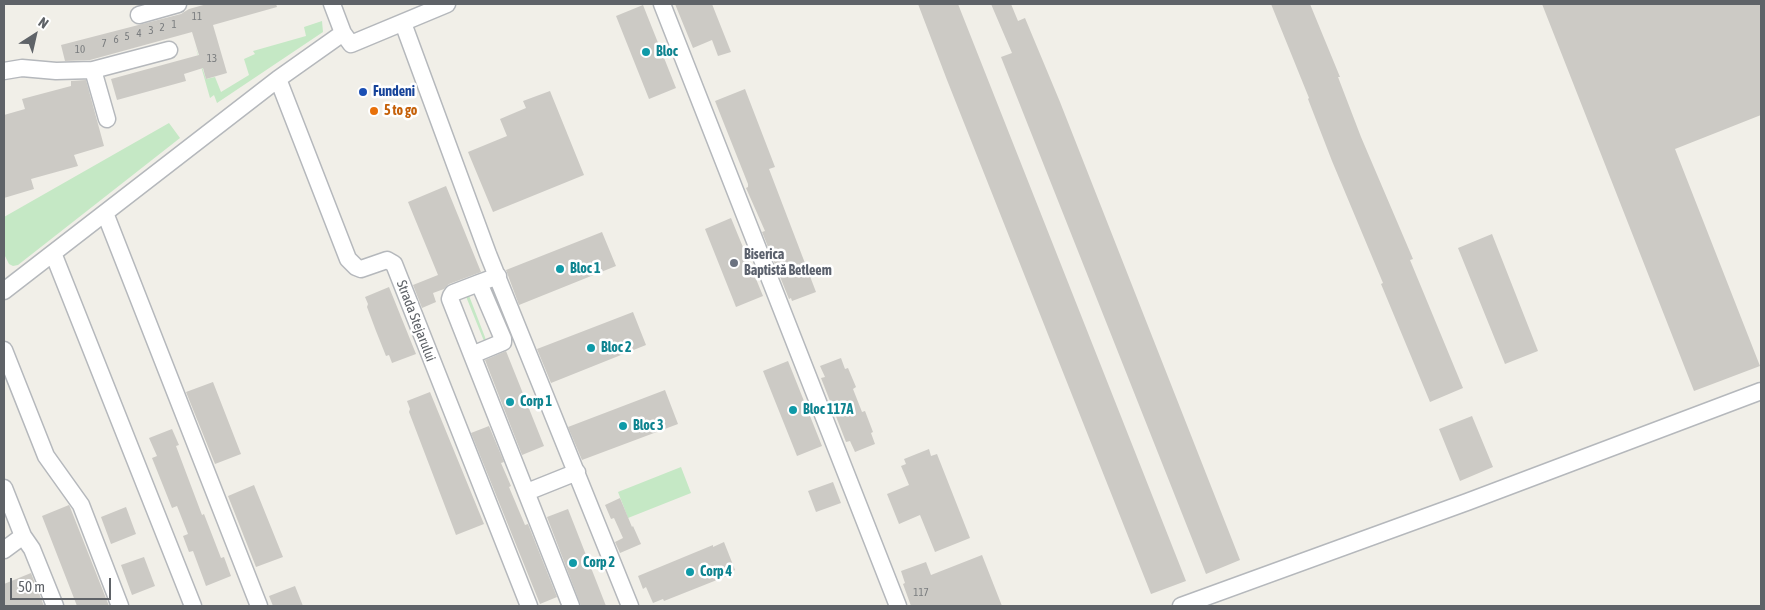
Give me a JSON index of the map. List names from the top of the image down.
{
  "streets": {
    "street": ["Strada Stejarului"]
  },
  "places": [
    "Bloc",
    "Fundeni",
    "5 to go",
    "Biserica Baptistă Betleem",
    "Bloc 1",
    "Bloc 2",
    "Corp 1",
    "Bloc 117A",
    "Bloc 3",
    "Corp 2",
    "Corp 4"
  ],
  "house_numbers": [
    "11",
    "1",
    "2",
    "3",
    "4",
    "5",
    "6",
    "7",
    "10",
    "13",
    "117"
  ],
  "scale_bar": "50 m",
  "north": "top right"
}
